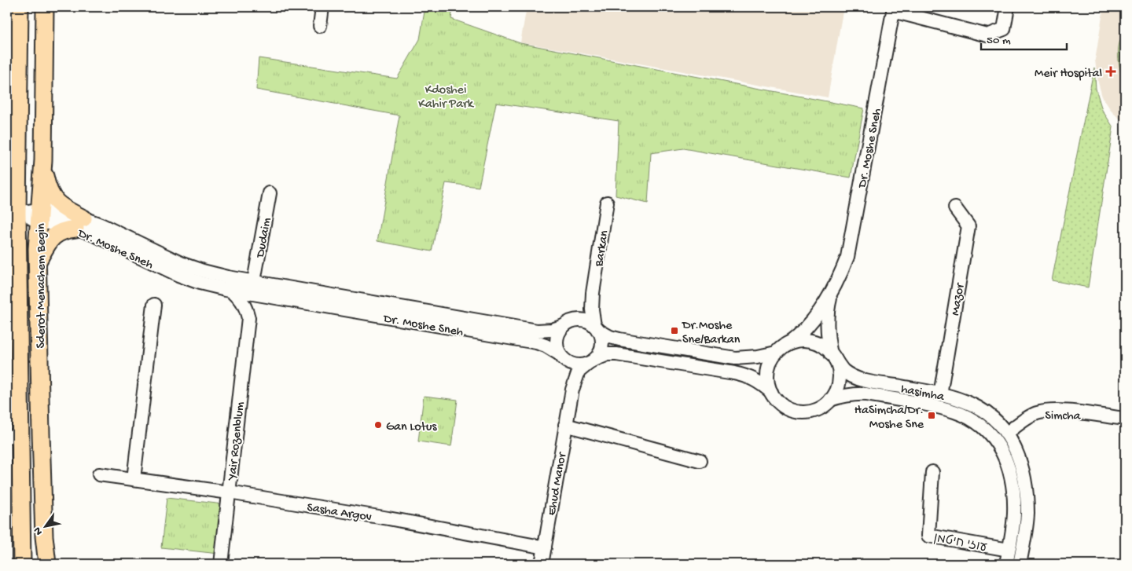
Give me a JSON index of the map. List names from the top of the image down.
{
  "streets": {
    "main road": ["Sderot Menachem Begin"],
    "street": [
      "Dr. Moshe Sneh",
      "Dudaim",
      "Barkan",
      "Mazor",
      "hasimha",
      "Simcha",
      "Yair Rozenblum",
      "Ehud Manor",
      "Sasha Argov",
      "עוזי חיטמן"
    ]
  },
  "crossings": [
    ["Dr. Moshe Sneh", "Dudaim"],
    ["Dr. Moshe Sneh", "Barkan"],
    ["Dr. Moshe Sneh", "Sderot Menachem Begin"],
    ["Dr. Moshe Sneh", "hasimha"],
    ["Dr. Moshe Sneh", "Yair Rozenblum"],
    ["Dr. Moshe Sneh", "Ehud Manor"],
    ["Barkan", "Ehud Manor"],
    ["Mazor", "hasimha"],
    ["hasimha", "Simcha"],
    ["Yair Rozenblum", "Sasha Argov"],
    ["Ehud Manor", "Sasha Argov"]
  ],
  "parks": ["Kdoshei Kahir Park"],
  "places": {
    "health": ["Meir Hospital"],
    "transit": ["Dr.Moshe Sne/Barkan", "HaSimcha/Dr. Moshe Sne"],
    "other": ["Gan Lotus"]
  },
  "scale_bar": "50 m",
  "north": "bottom left"
}
